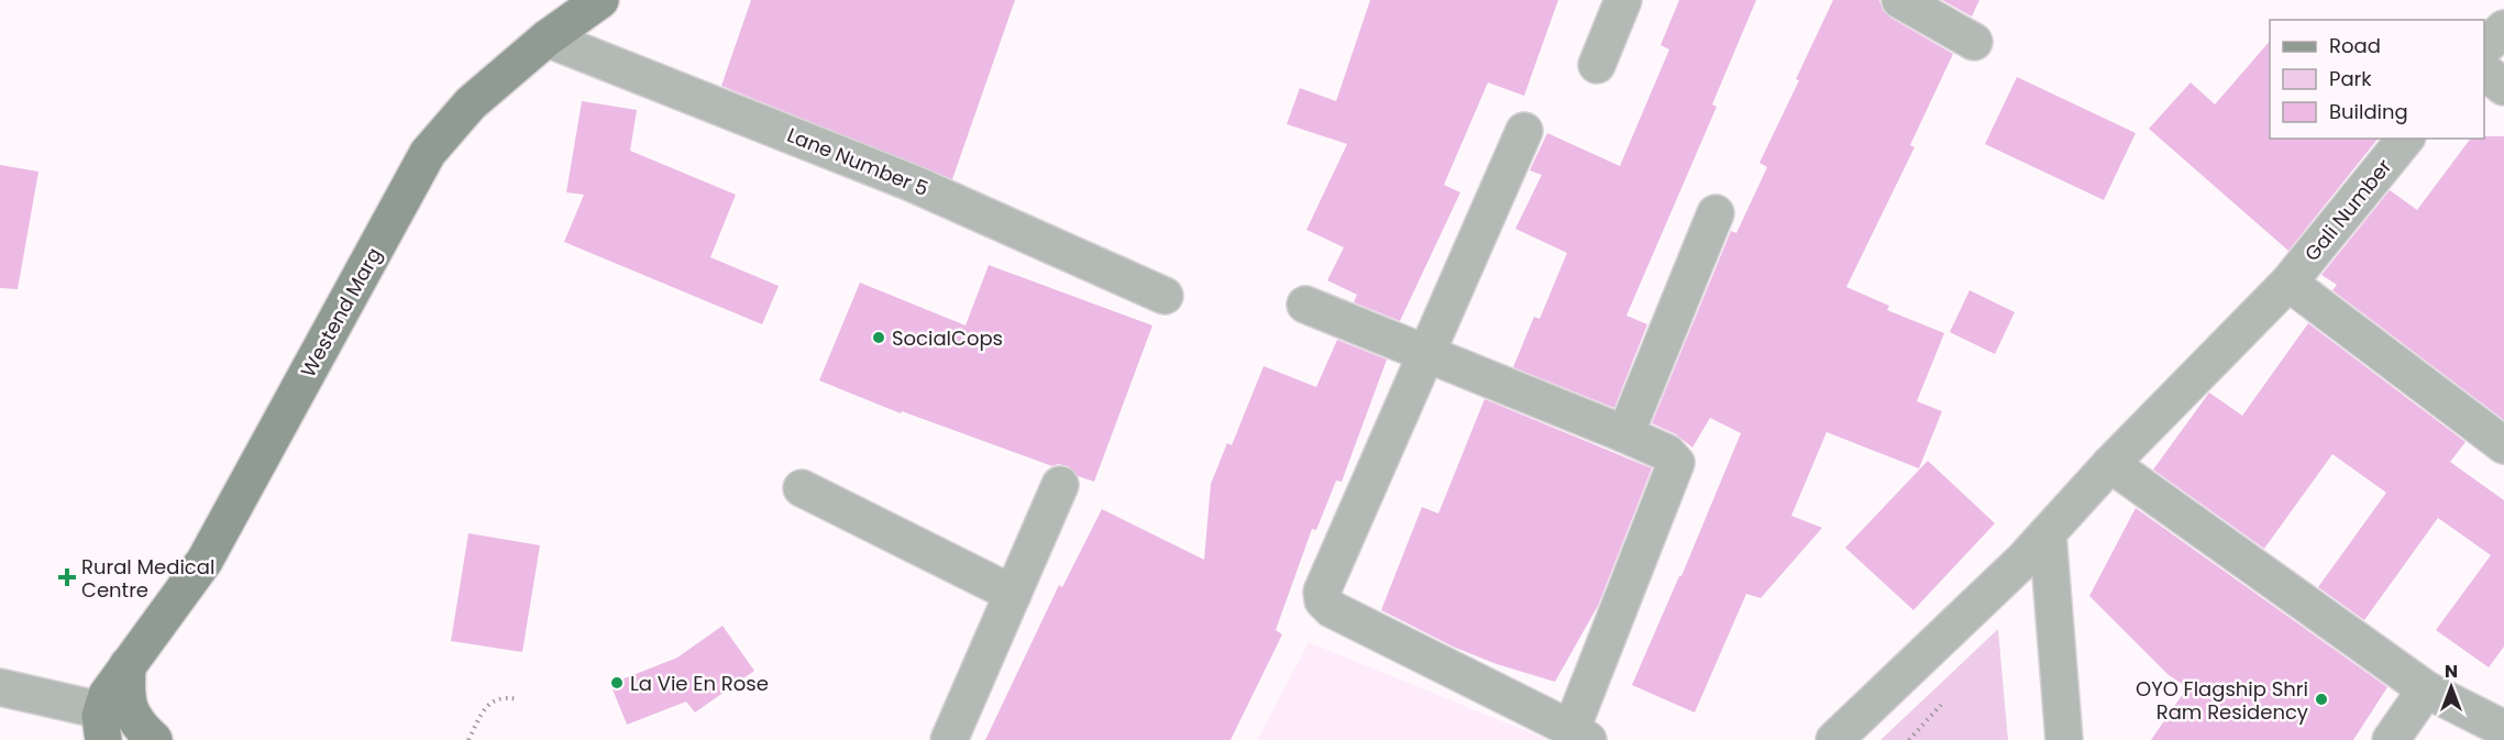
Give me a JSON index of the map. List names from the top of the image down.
{
  "streets": {
    "street": ["Lane Number 5", "Gali Number", "Westend Marg"]
  },
  "crossings": [
    ["Lane Number 5", "Westend Marg"]
  ],
  "places": {
    "other": ["SocialCops", "La Vie En Rose", "OYO Flagship Shri Ram Residency"],
    "health": ["Rural Medical Centre"]
  },
  "legend": ["Road", "Park", "Building"],
  "north": "top"
}
